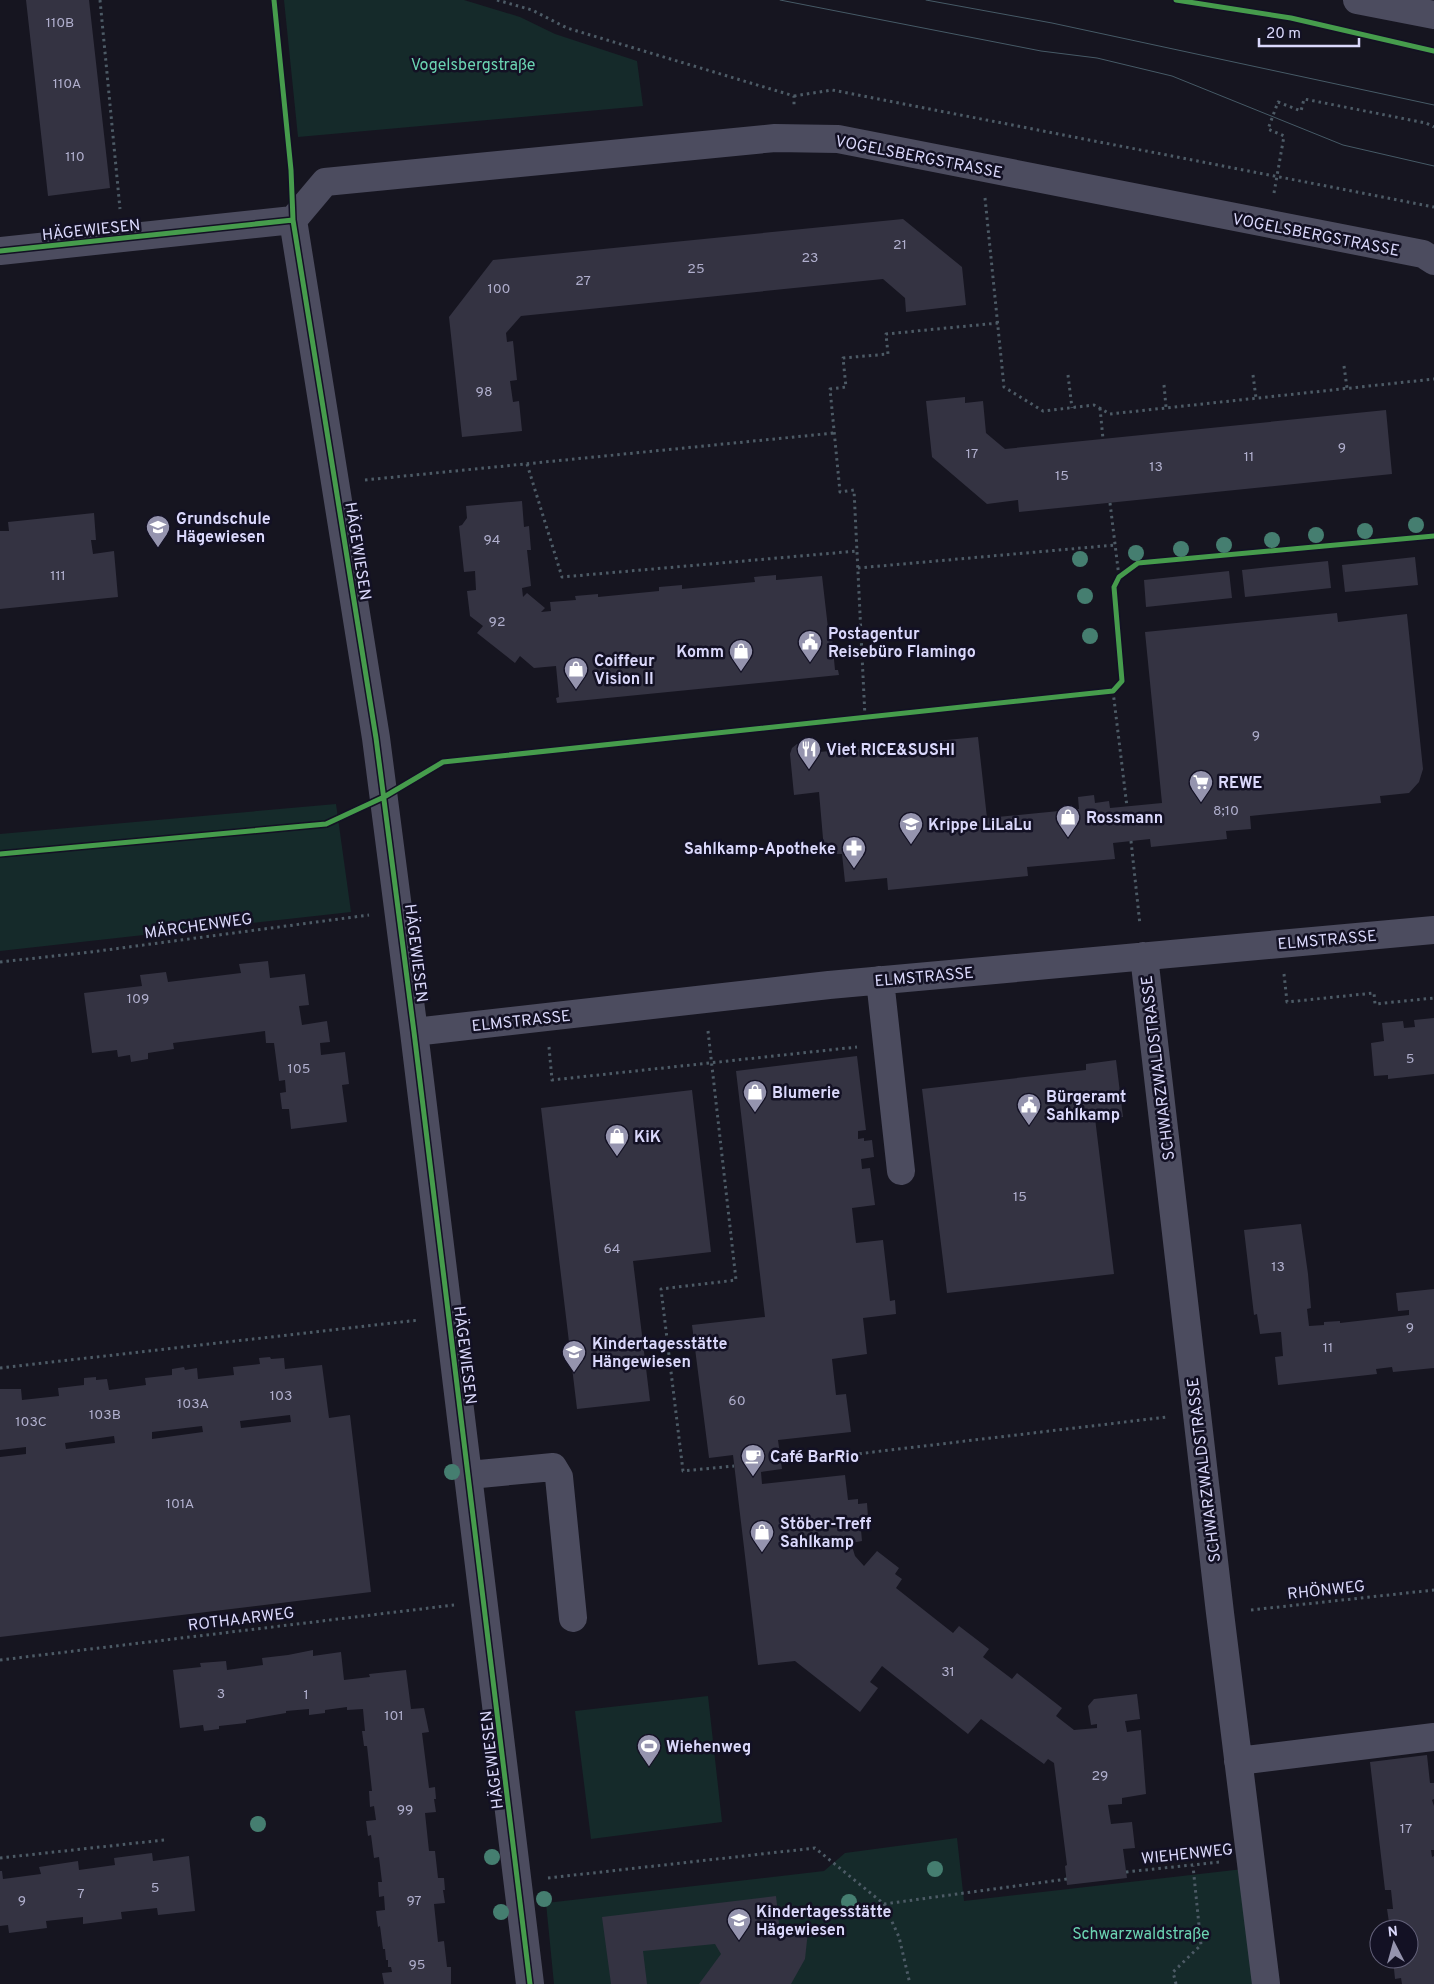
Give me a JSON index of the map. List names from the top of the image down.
{
  "streets": {
    "street": [
      "VOGELSBERGSTRASSE",
      "HÄGEWIESEN",
      "ELMSTRASSE",
      "SCHWARZWALDSTRASSE"
    ],
    "path": [
      "MÄRCHENWEG",
      "RHÖNWEG",
      "ROTHAARWEG",
      "WIEHENWEG"
    ]
  },
  "crossings": [
    ["VOGELSBERGSTRASSE", "HÄGEWIESEN"],
    ["HÄGEWIESEN", "MÄRCHENWEG"],
    ["HÄGEWIESEN", "ELMSTRASSE"],
    ["HÄGEWIESEN", "ROTHAARWEG"],
    ["ELMSTRASSE", "SCHWARZWALDSTRASSE"],
    ["SCHWARZWALDSTRASSE", "RHÖNWEG"],
    ["SCHWARZWALDSTRASSE", "WIEHENWEG"]
  ],
  "parks": ["Vogelsbergstraße", "Schwarzwaldstraße"],
  "places": {
    "school or university": [
      "Grundschule Hägewiesen",
      "Krippe LiLaLu",
      "Kindertagesstätte Hängewiesen",
      "Kindertagesstätte Hägewiesen"
    ],
    "public building": ["Postagentur Reisebüro Flamingo", "Bürgeramt Sahlkamp"],
    "shop": [
      "Komm",
      "Coiffeur Vision II",
      "Rossmann",
      "Blumerie",
      "KiK",
      "Stöber-Treff Sahlkamp"
    ],
    "restaurant": ["Viet RICE&SUSHI"],
    "supermarket": ["REWE"],
    "pharmacy": ["Sahlkamp-Apotheke"],
    "cafe": ["Café BarRio"],
    "sports": ["Wiehenweg"]
  },
  "house_numbers": [
    "110B",
    "110A",
    "110",
    "21",
    "23",
    "25",
    "27",
    "100",
    "98",
    "9",
    "17",
    "11",
    "13",
    "15",
    "94",
    "111",
    "92",
    "9",
    "8;10",
    "109",
    "5",
    "105",
    "15",
    "64",
    "13",
    "9",
    "11",
    "103",
    "60",
    "103A",
    "103B",
    "103C",
    "101A",
    "31",
    "3",
    "1",
    "101",
    "29",
    "99",
    "17",
    "5",
    "7",
    "9",
    "97",
    "95"
  ],
  "scale_bar": "20 m",
  "north": "top"
}
